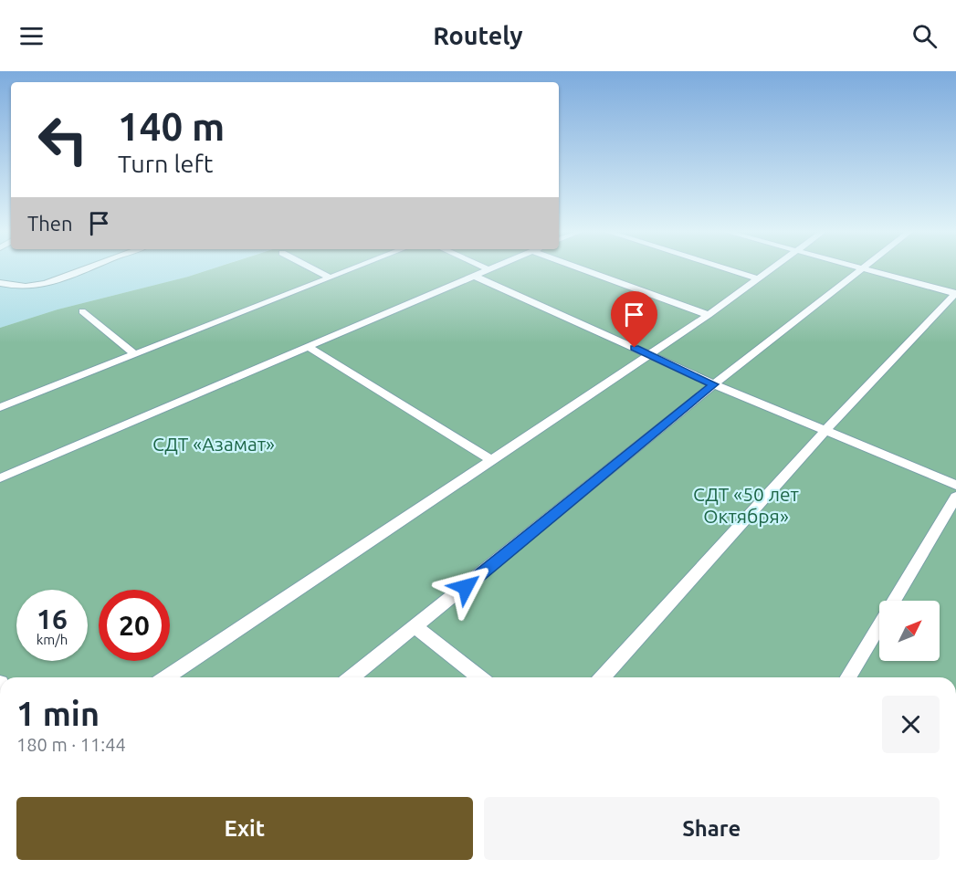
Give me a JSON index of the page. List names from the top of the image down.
{
  "parks": ["СДТ «Азамат»", "СДТ «50 лет Октября»"],
  "north": "top right",
  "page": {
    "header": "Routely",
    "turn": ["140 m", "Turn left"],
    "then": "Then",
    "speed": "16 km/h",
    "limit": "20",
    "heading": ["1 min", "180 m · 11:44"],
    "buttons": ["Exit", "Share"]
  }
}
